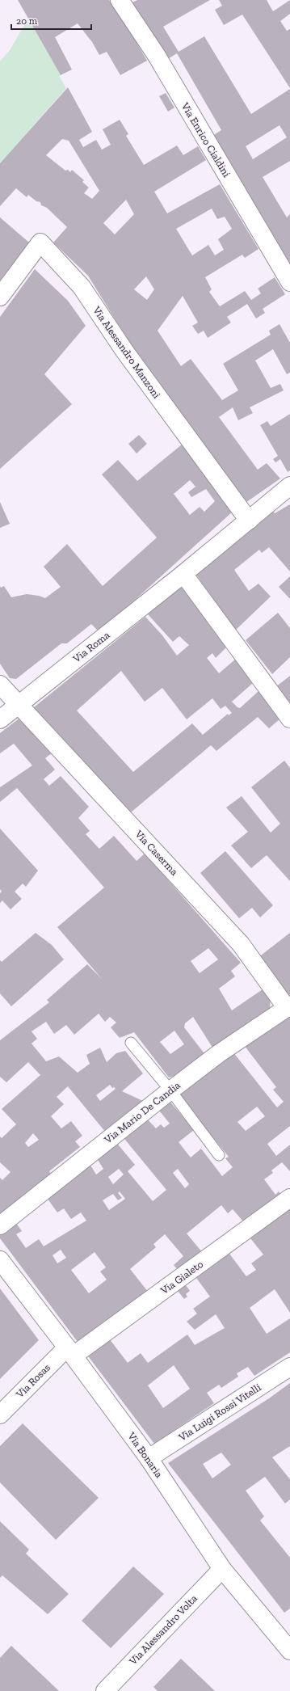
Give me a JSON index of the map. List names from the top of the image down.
{
  "streets": {
    "street": [
      "Via Enrico Cialdini",
      "Via Alessandro Manzoni",
      "Via Roma",
      "Via Caserma",
      "Via Mario De Candia",
      "Via Gialeto",
      "Via Rosas",
      "Via Luigi Rossi Vitelli",
      "Via Bonaria",
      "Via Alessandro Volta"
    ]
  },
  "crossings": [
    ["Via Alessandro Manzoni", "Via Roma"],
    ["Via Roma", "Via Caserma"],
    ["Via Caserma", "Via Mario De Candia"],
    ["Via Gialeto", "Via Rosas"],
    ["Via Gialeto", "Via Bonaria"],
    ["Via Rosas", "Via Bonaria"],
    ["Via Luigi Rossi Vitelli", "Via Bonaria"],
    ["Via Bonaria", "Via Alessandro Volta"]
  ],
  "scale_bar": "20 m"
}
